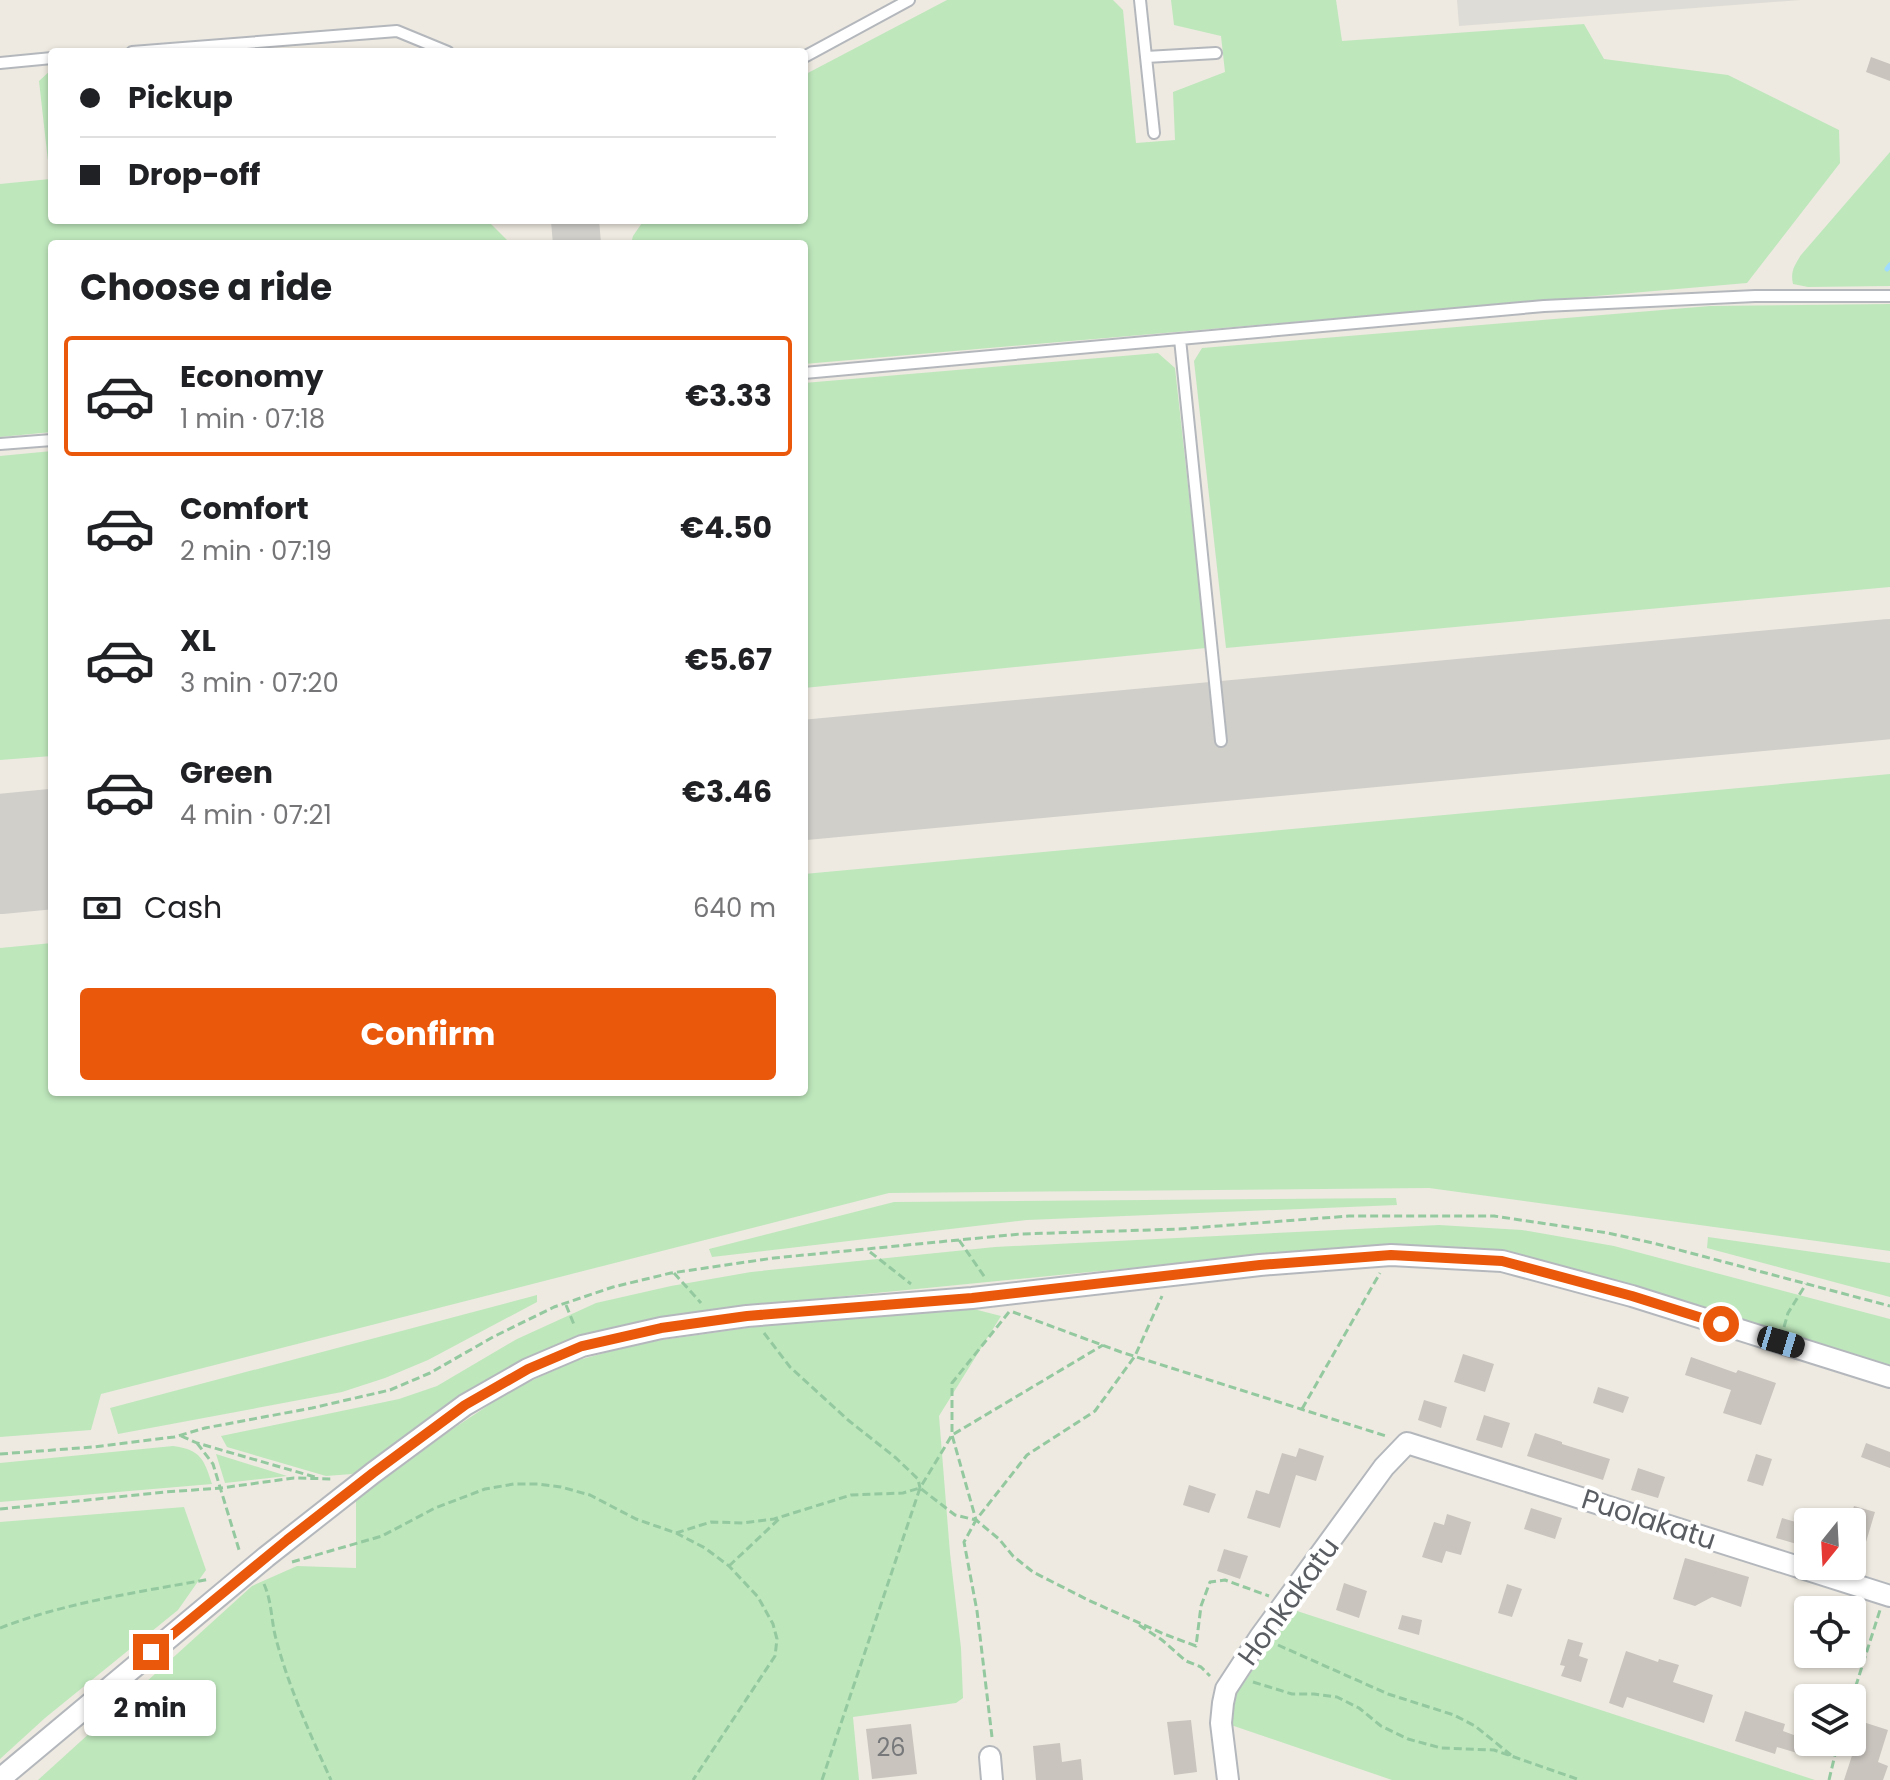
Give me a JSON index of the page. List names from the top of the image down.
{
  "streets": {
    "street": ["Puolakatu", "Honkakatu"]
  },
  "crossings": [
    ["Puolakatu", "Honkakatu"]
  ],
  "house_numbers": ["26"],
  "north": "bottom",
  "page": {
    "banner": ["Pickup", "Drop-off"],
    "heading": "Choose a ride",
    "list": [
      {
        "name": "Economy",
        "note": "1 min · 07:18",
        "value": "€3.33"
      },
      {
        "name": "Comfort",
        "note": "2 min · 07:19",
        "value": "€4.50"
      },
      {
        "name": "XL",
        "note": "3 min · 07:20",
        "value": "€5.67"
      },
      {
        "name": "Green",
        "note": "4 min · 07:21",
        "value": "€3.46"
      }
    ],
    "pay": ["Cash", "640 m"],
    "buttons": "Confirm",
    "bubble": "2 min"
  }
}
